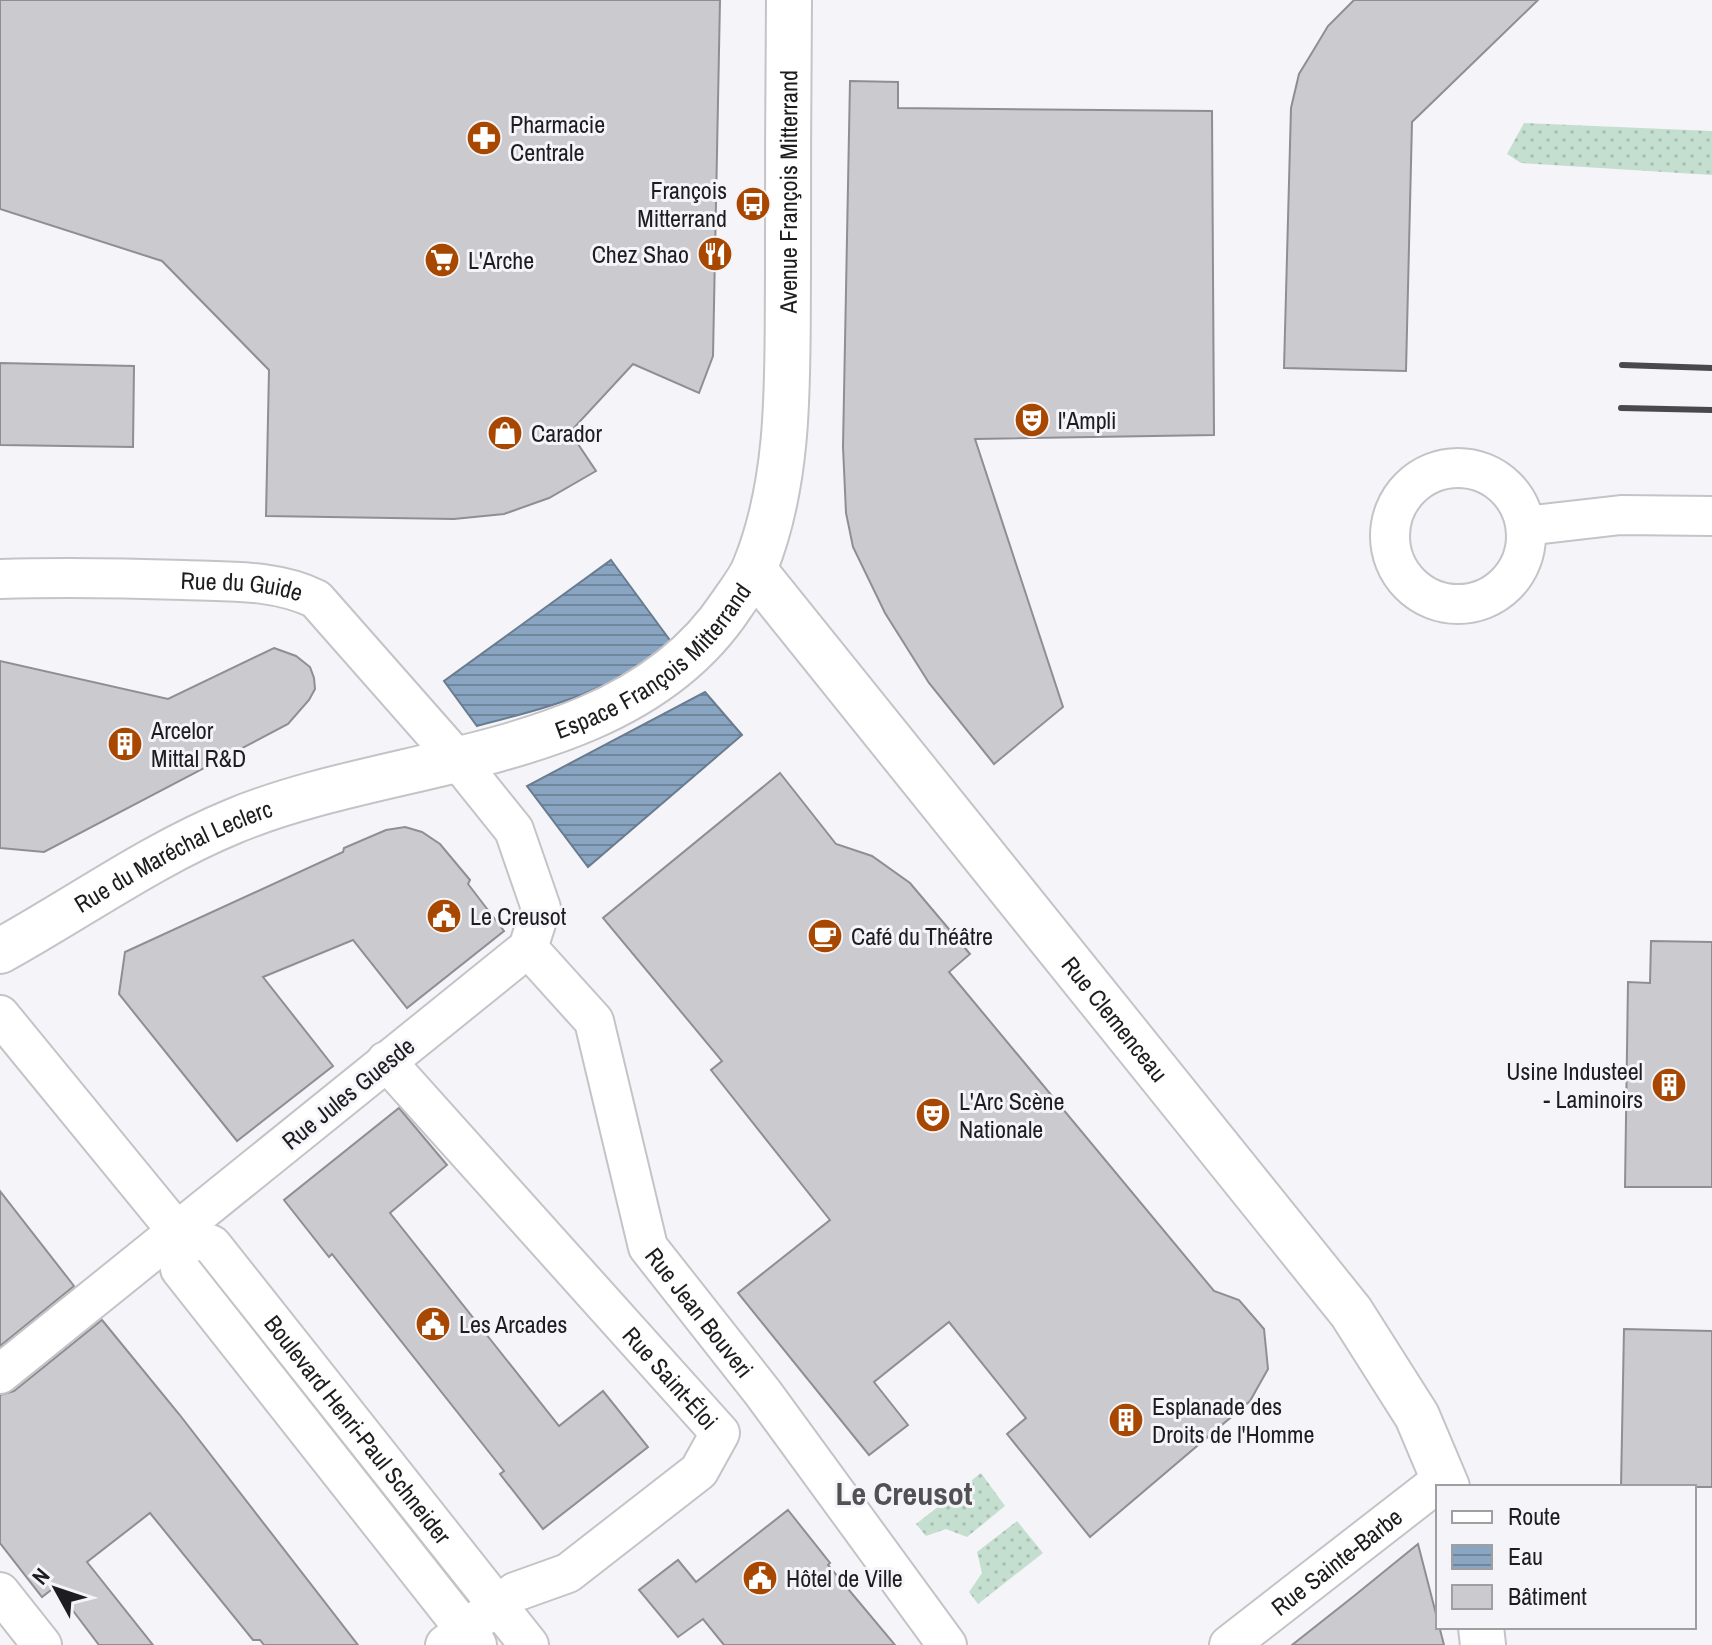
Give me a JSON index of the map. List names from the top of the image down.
{
  "streets": {
    "main road": [
      "Avenue François Mitterrand",
      "Espace François Mitterrand",
      "Rue du Maréchal Leclerc",
      "Rue Clemenceau"
    ],
    "street": [
      "Rue du Guide",
      "Rue Jules Guesde",
      "Rue Jean Bouveri",
      "Rue Saint-Éloi",
      "Boulevard Henri-Paul Schneider",
      "Rue Sainte-Barbe"
    ]
  },
  "crossings": [
    ["Avenue François Mitterrand", "Espace François Mitterrand"],
    ["Rue du Guide", "Espace François Mitterrand"],
    ["Espace François Mitterrand", "Rue du Maréchal Leclerc"],
    ["Espace François Mitterrand", "Rue Clemenceau"],
    ["Rue Jules Guesde", "Rue Jean Bouveri"],
    ["Rue Jules Guesde", "Rue Saint-Éloi"],
    ["Rue Jules Guesde", "Boulevard Henri-Paul Schneider"],
    ["Rue Saint-Éloi", "Boulevard Henri-Paul Schneider"]
  ],
  "districts": ["Le Creusot"],
  "places": {
    "pharmacy": ["Pharmacie Centrale"],
    "bus stop": ["François Mitterrand"],
    "restaurant": ["Chez Shao"],
    "supermarket": ["L'Arche"],
    "theatre": ["l'Ampli", "L'Arc Scène Nationale"],
    "shop": ["Carador"],
    "building": ["Arcelor Mittal R&D", "Usine Industeel - Laminoirs", "Esplanade des Droits de l'Homme"],
    "public building": ["Le Creusot", "Les Arcades", "Hôtel de Ville"],
    "cafe": ["Café du Théâtre"]
  },
  "legend": ["Route", "Eau", "Bâtiment"],
  "north": "top left"
}
